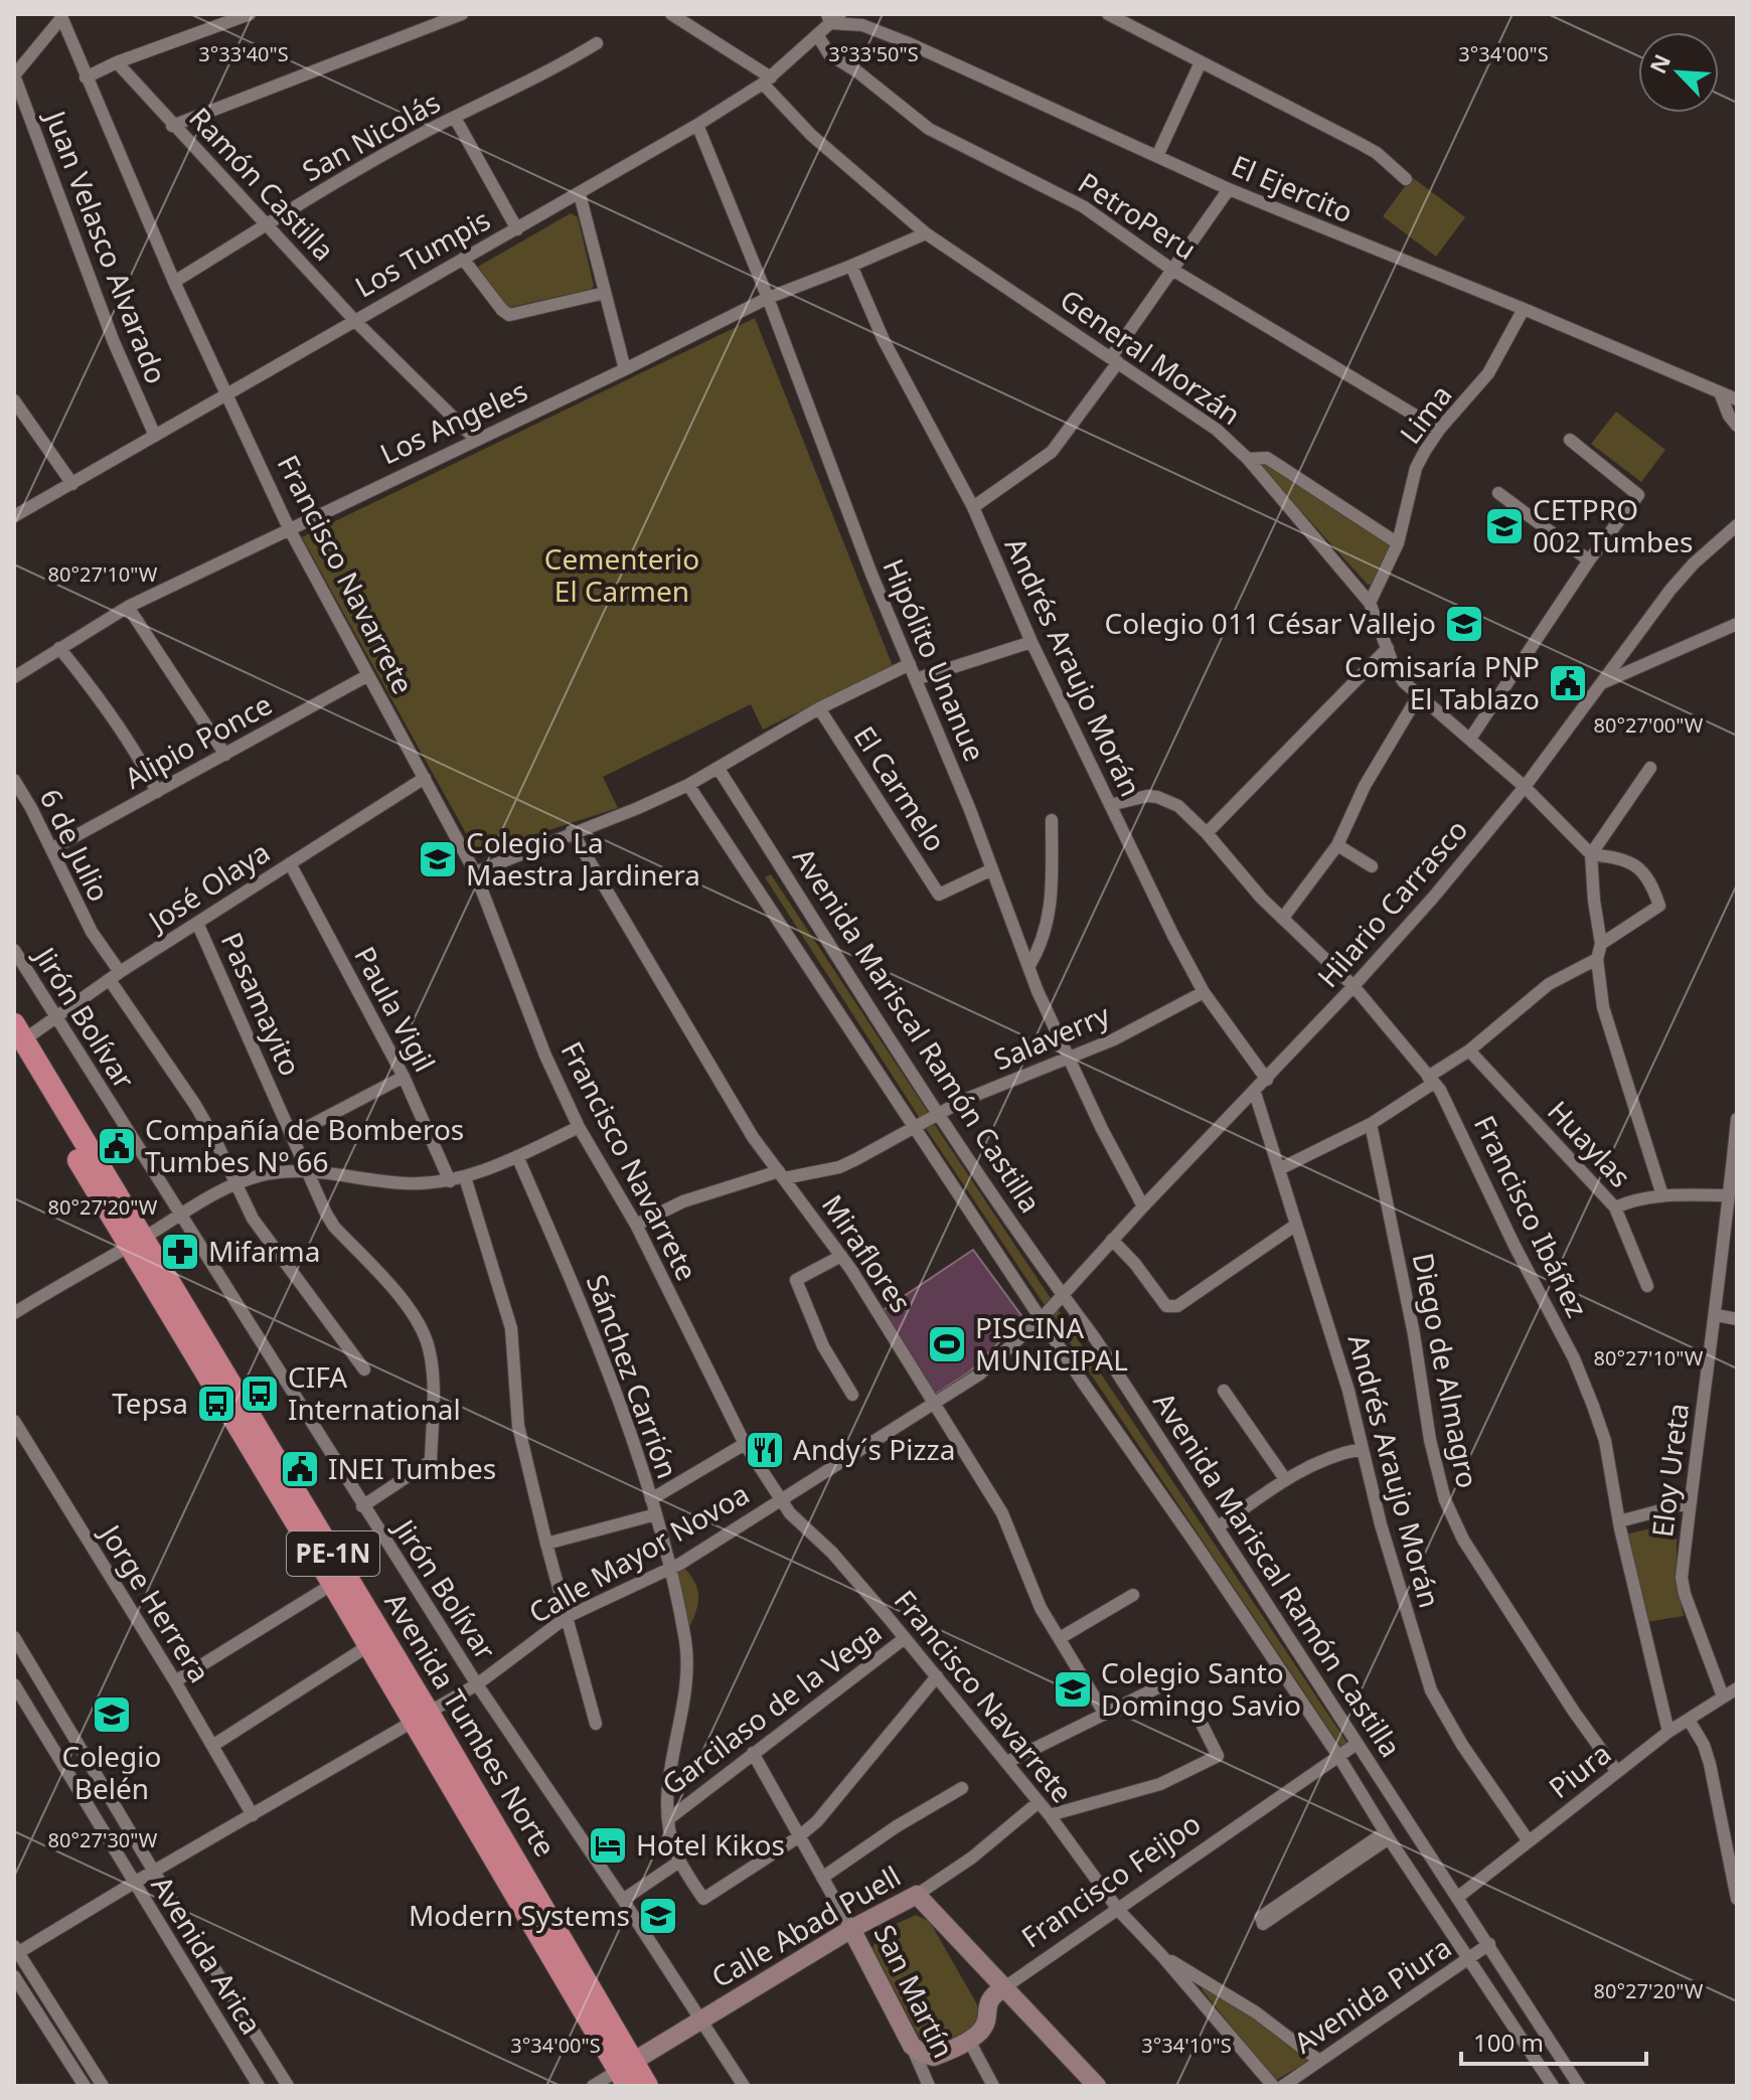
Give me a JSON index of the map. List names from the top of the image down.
{
  "streets": {
    "highway": ["PE-1N", "Avenida Tumbes Norte"],
    "main road": ["Francisco Feijoo", "Calle Abad Puell", "San Martín"],
    "street": [
      "San Nicolás",
      "Ramón Castilla",
      "El Ejercito",
      "PetroPeru",
      "Juan Velasco Alvarado",
      "Los Tumpis",
      "General Morzán",
      "Lima",
      "Los Angeles",
      "Francisco Navarrete",
      "Hipólito Unanue",
      "Andrés Araujo Morán",
      "Alipio Ponce",
      "El Carmelo",
      "6 de Julio",
      "José Olaya",
      "Hilario Carrasco",
      "Pasamayito",
      "Paula Vigil",
      "Jirón Bolívar",
      "Avenida Mariscal Ramón Castilla",
      "Salaverry",
      "Huaylas",
      "Francisco Ibáñez",
      "Miraflores",
      "Diego de Almagro",
      "Sánchez Carrión",
      "Eloy Ureta",
      "Calle Mayor Novoa",
      "Jorge Herrera",
      "Garcilaso de la Vega",
      "Piura",
      "Avenida Arica",
      "Avenida Piura"
    ]
  },
  "crossings": [
    ["San Nicolás", "Ramón Castilla"],
    ["San Nicolás", "Francisco Navarrete"],
    ["Ramón Castilla", "Los Tumpis"],
    ["Ramón Castilla", "Los Angeles"],
    ["El Ejercito", "Los Tumpis"],
    ["El Ejercito", "Lima"],
    ["PetroPeru", "Los Tumpis"],
    ["PetroPeru", "Lima"],
    ["Juan Velasco Alvarado", "Los Tumpis"],
    ["Los Tumpis", "General Morzán"],
    ["Los Tumpis", "Francisco Navarrete"],
    ["Los Tumpis", "Hipólito Unanue"],
    ["General Morzán", "Lima"],
    ["General Morzán", "Los Angeles"],
    ["General Morzán", "Hilario Carrasco"],
    ["Los Angeles", "Francisco Navarrete"],
    ["Los Angeles", "Hipólito Unanue"],
    ["Los Angeles", "Andrés Araujo Morán"],
    ["Francisco Navarrete", "Alipio Ponce"],
    ["Francisco Navarrete", "José Olaya"],
    ["Francisco Navarrete", "Salaverry"],
    ["Francisco Navarrete", "Calle Mayor Novoa"],
    ["Francisco Navarrete", "Garcilaso de la Vega"],
    ["Francisco Navarrete", "Francisco Feijoo"],
    ["Francisco Navarrete", "Calle Abad Puell"],
    ["Hipólito Unanue", "El Carmelo"],
    ["Hipólito Unanue", "Hilario Carrasco"],
    ["Hipólito Unanue", "Salaverry"],
    ["Andrés Araujo Morán", "Hilario Carrasco"],
    ["Andrés Araujo Morán", "Salaverry"],
    ["Andrés Araujo Morán", "Francisco Ibáñez"],
    ["Andrés Araujo Morán", "Piura"],
    ["Alipio Ponce", "6 de Julio"],
    ["6 de Julio", "José Olaya"],
    ["José Olaya", "Pasamayito"],
    ["José Olaya", "Paula Vigil"],
    ["José Olaya", "Jirón Bolívar"],
    ["José Olaya", "Avenida Tumbes Norte"],
    ["Hilario Carrasco", "Avenida Mariscal Ramón Castilla"],
    ["Hilario Carrasco", "Francisco Ibáñez"],
    ["Hilario Carrasco", "Calle Mayor Novoa"],
    ["Pasamayito", "Jirón Bolívar"],
    ["Jirón Bolívar", "Calle Mayor Novoa"],
    ["Jirón Bolívar", "Calle Abad Puell"],
    ["Avenida Mariscal Ramón Castilla", "Salaverry"],
    ["Avenida Mariscal Ramón Castilla", "Calle Mayor Novoa"],
    ["Avenida Mariscal Ramón Castilla", "Piura"],
    ["Avenida Mariscal Ramón Castilla", "Francisco Feijoo"],
    ["Avenida Mariscal Ramón Castilla", "Avenida Piura"],
    ["Salaverry", "Miraflores"],
    ["Francisco Ibáñez", "Piura"],
    ["Miraflores", "Calle Mayor Novoa"],
    ["Diego de Almagro", "Piura"],
    ["Sánchez Carrión", "Calle Mayor Novoa"],
    ["Sánchez Carrión", "Garcilaso de la Vega"],
    ["Sánchez Carrión", "San Martín"],
    ["Eloy Ureta", "Piura"],
    ["Calle Mayor Novoa", "Jorge Herrera"],
    ["Calle Mayor Novoa", "Avenida Tumbes Norte"],
    ["Calle Mayor Novoa", "Avenida Arica"],
    ["Garcilaso de la Vega", "San Martín"],
    ["Avenida Tumbes Norte", "Calle Abad Puell"],
    ["Calle Abad Puell", "San Martín"]
  ],
  "parks": ["Cementerio El Carmen"],
  "places": {
    "school or university": [
      "CETPRO 002 Tumbes",
      "Colegio 011 César Vallejo",
      "Colegio La Maestra Jardinera",
      "Colegio Santo Domingo Savio",
      "Colegio Belén",
      "Modern Systems"
    ],
    "public building": ["Comisaría PNP El Tablazo", "Compañía de Bomberos Tumbes Nº 66", "INEI Tumbes"],
    "pharmacy": ["Mifarma"],
    "sports": ["PISCINA MUNICIPAL"],
    "bus stop": ["CIFA International", "Tepsa"],
    "restaurant": ["Andy´s Pizza"],
    "hotel": ["Hotel Kikos"]
  },
  "scale_bar": "100 m",
  "north": "top left",
  "coordinates": [
    "3°33'40\"S",
    "3°33'50\"S",
    "3°34'00\"S",
    "80°27'10\"W",
    "80°27'00\"W",
    "80°27'20\"W",
    "80°27'30\"W",
    "3°34'10\"S"
  ]
}
